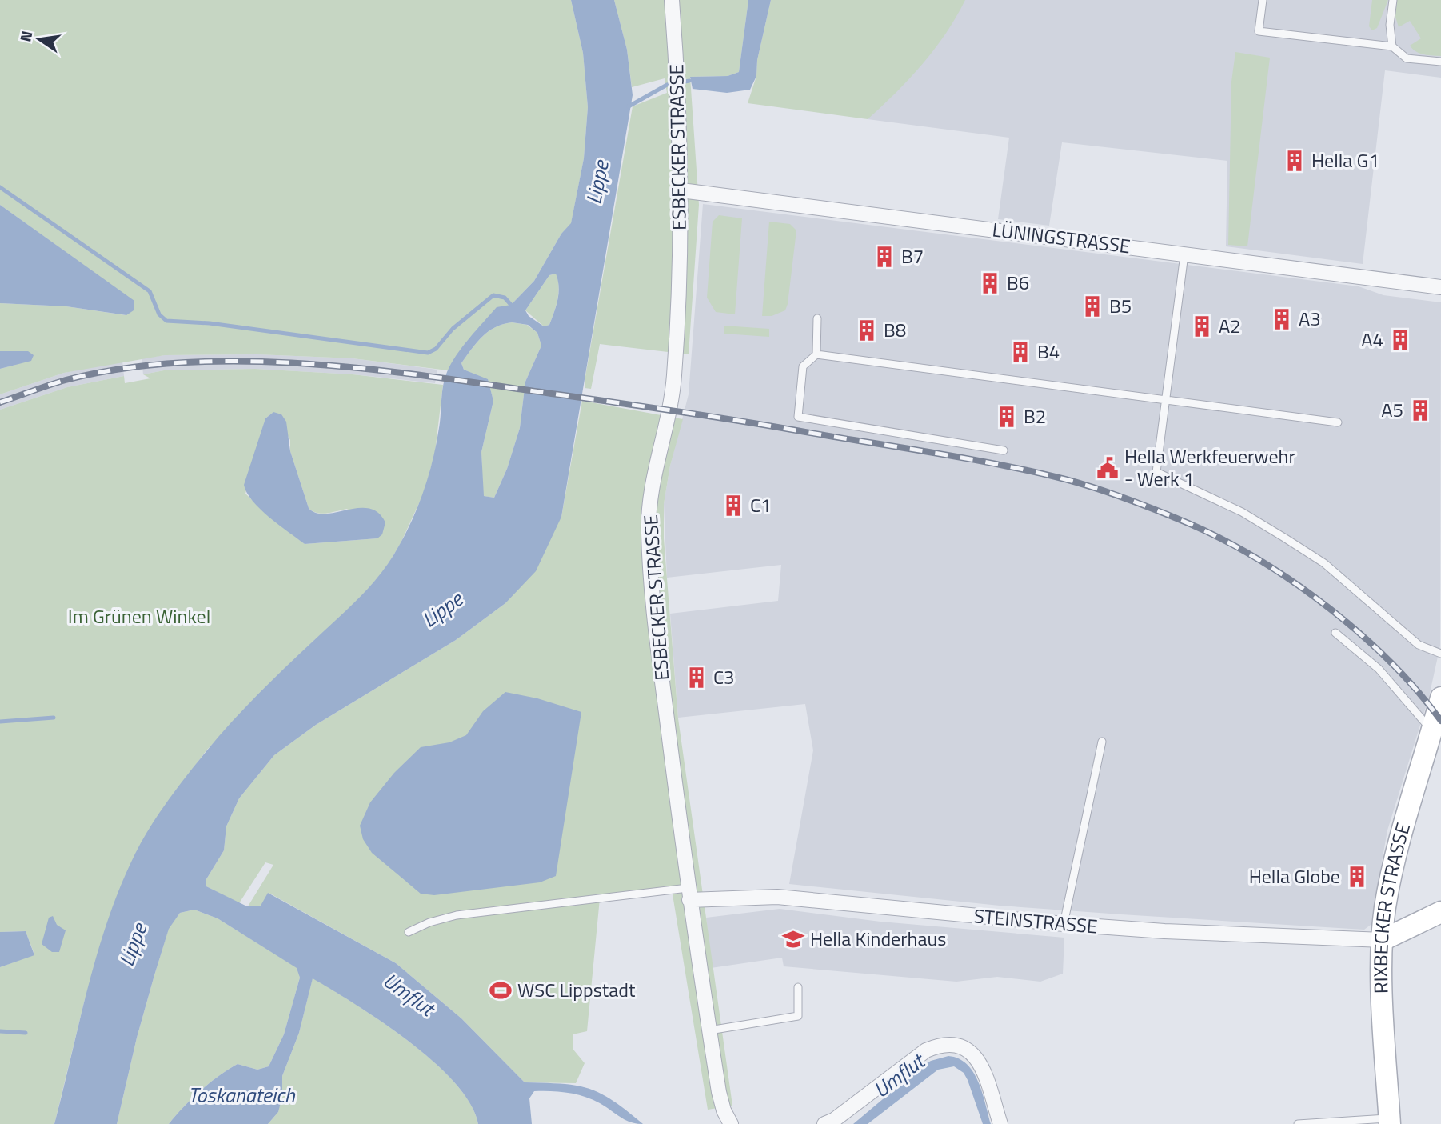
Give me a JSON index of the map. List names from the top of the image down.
{
  "streets": {
    "street": [
      "ESBECKER STRASSE",
      "LÜNINGSTRASSE",
      "RIXBECKER STRASSE",
      "STEINSTRASSE"
    ]
  },
  "crossings": [
    ["ESBECKER STRASSE", "LÜNINGSTRASSE"],
    ["ESBECKER STRASSE", "STEINSTRASSE"],
    ["RIXBECKER STRASSE", "STEINSTRASSE"]
  ],
  "water": ["Lippe", "Umflut", "Toskanateich"],
  "parks": ["Im Grünen Winkel"],
  "places": {
    "building": [
      "Hella G1",
      "B7",
      "B6",
      "B5",
      "A3",
      "A2",
      "B8",
      "A4",
      "B4",
      "A5",
      "B2",
      "C1",
      "C3",
      "Hella Globe"
    ],
    "public building": ["Hella Werkfeuerwehr - Werk 1"],
    "school or university": ["Hella Kinderhaus"],
    "sports": ["WSC Lippstadt"]
  },
  "north": "left"
}
